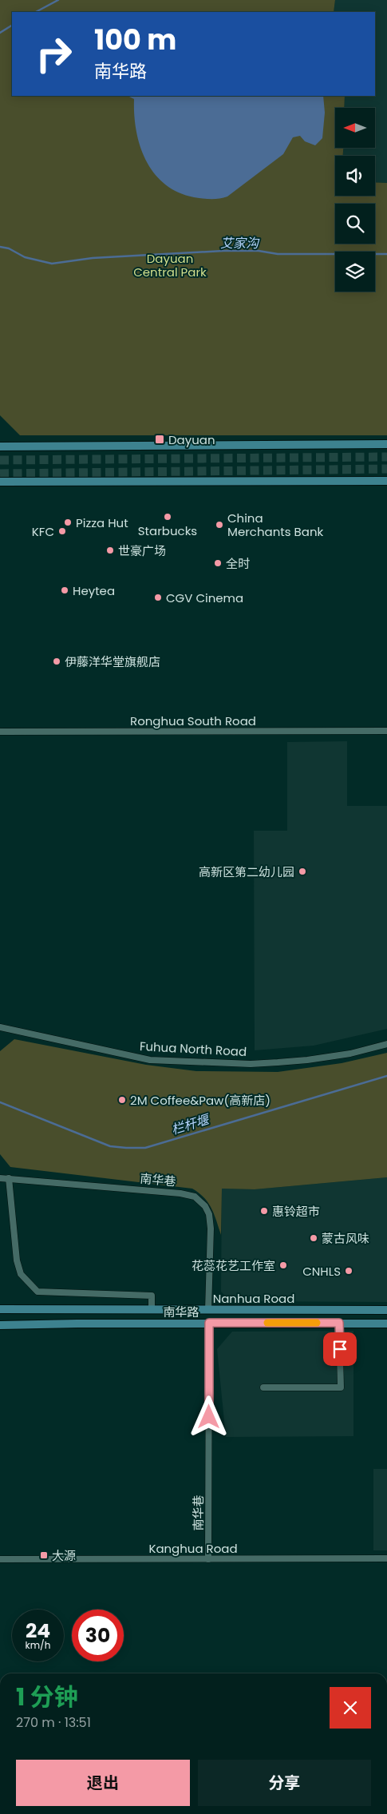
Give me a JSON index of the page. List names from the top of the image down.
{
  "streets": {
    "main road": ["Nanhua Road", "南华路"],
    "street": [
      "Ronghua South Road",
      "Fuhua North Road",
      "南华巷",
      "Kanghua Road"
    ]
  },
  "crossings": [
    ["南华巷", "Nanhua Road"],
    ["南华巷", "南华路"],
    ["南华巷", "Kanghua Road"]
  ],
  "water": ["艾家沟", "栏杆堰"],
  "parks": ["Dayuan Central Park"],
  "places": {
    "transit": ["Dayuan", "大源"],
    "other": [
      "Starbucks",
      "Pizza Hut",
      "China Merchants Bank",
      "KFC",
      "世豪广场",
      "全时",
      "Heytea",
      "CGV Cinema",
      "伊藤洋华堂旗舰店",
      "高新区第二幼儿园",
      "2M Coffee&Paw(高新店)",
      "惠铃超市",
      "蒙古风味",
      "花蕊花艺工作室",
      "CNHLS"
    ]
  },
  "north": "left",
  "page": {
    "turn": ["100 m", "南华路"],
    "speed": "24 km/h",
    "limit": "30",
    "heading": ["1 分钟", "270 m · 13:51"],
    "buttons": ["退出", "分享"]
  }
}
